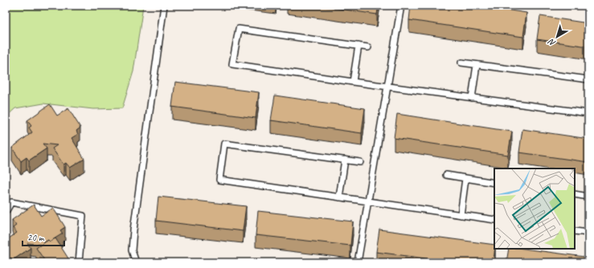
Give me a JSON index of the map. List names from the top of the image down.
{
  "scale_bar": "20 m",
  "north": "bottom left"
}
